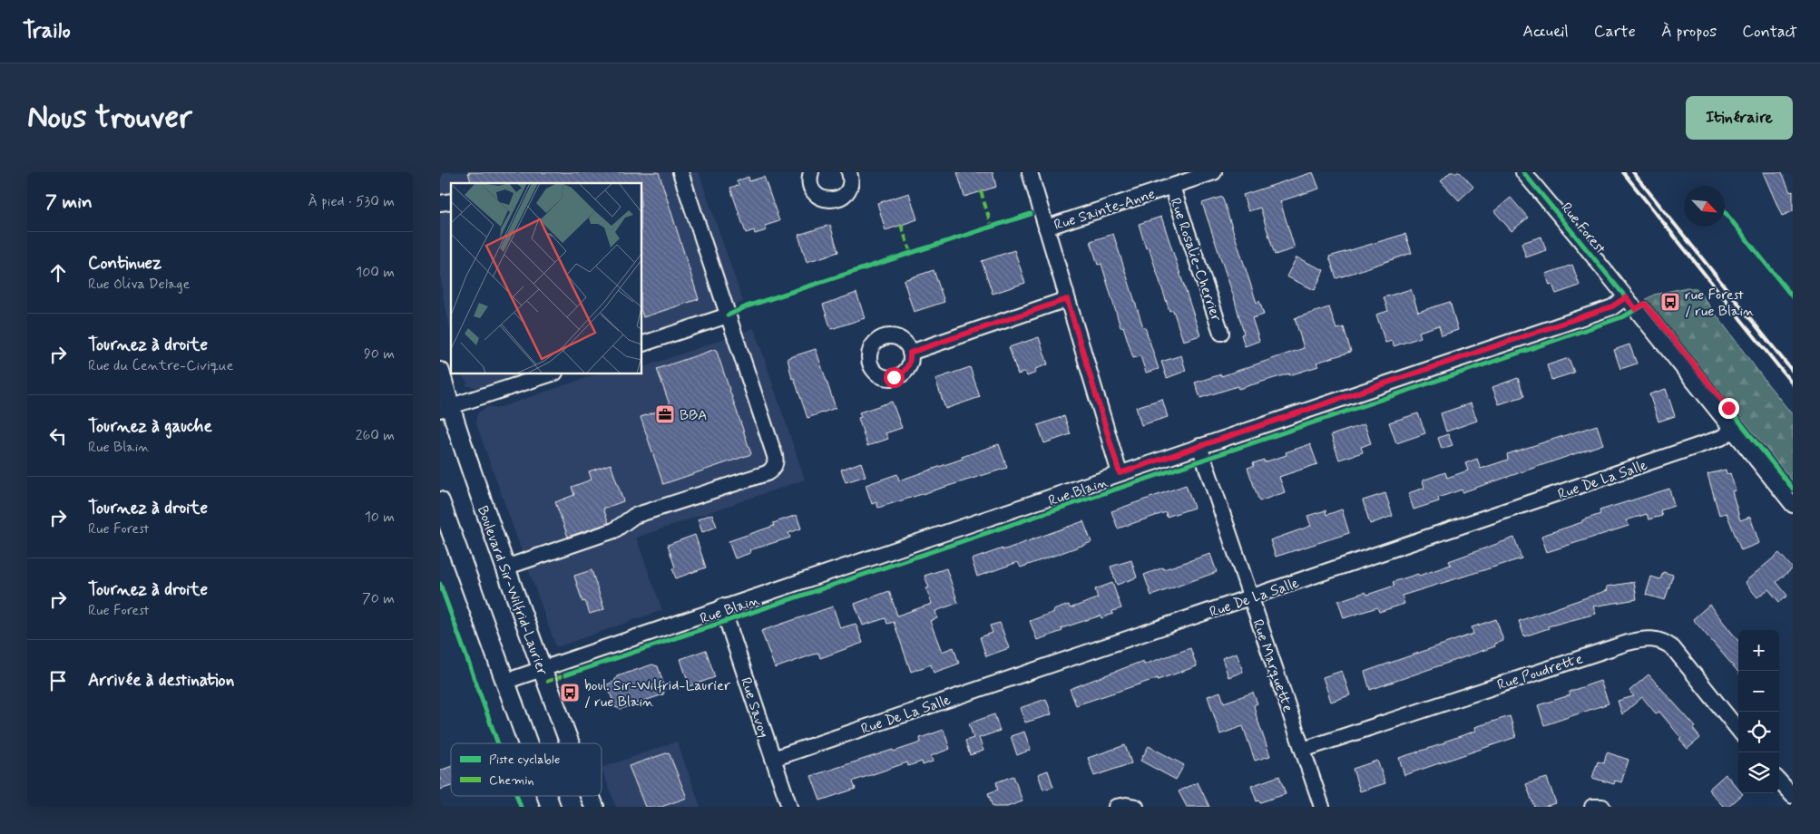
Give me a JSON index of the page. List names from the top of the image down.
{
  "streets": {
    "main road": ["Boulevard Sir-Wilfrid-Laurier"],
    "street": [
      "Rue Sainte-Anne",
      "Rue Forest",
      "Rue Rosalie-Cherrier",
      "Rue De La Salle",
      "Rue Blain",
      "Rue Marquette",
      "Rue Poudrette",
      "Rue Savoy"
    ]
  },
  "crossings": [
    ["Rue Sainte-Anne", "Rue Rosalie-Cherrier"],
    ["Rue Forest", "Rue De La Salle"],
    ["Rue Forest", "Rue Blain"],
    ["Rue De La Salle", "Rue Marquette"],
    ["Rue De La Salle", "Rue Savoy"],
    ["Rue Blain", "Boulevard Sir-Wilfrid-Laurier"],
    ["Rue Blain", "Rue Marquette"],
    ["Rue Blain", "Rue Savoy"],
    ["Rue Marquette", "Rue Poudrette"]
  ],
  "places": {
    "bus stop": ["rue Forest / rue Blain", "boul. Sir-Wilfrid-Laurier / rue Blain"],
    "office": ["BBA"]
  },
  "legend": ["Piste cyclable", "Chemin"],
  "north": "bottom right",
  "page": {
    "header": "Trailo",
    "nav": [
      "Accueil",
      "Carte",
      "À propos",
      "Contact"
    ],
    "buttons": "Itinéraire",
    "title": "Nous trouver",
    "heading": ["7 min", "À pied · 530 m"],
    "list": [
      ["Continuez", "Rue Oliva Delage", "100 m"],
      ["Tournez à droite", "Rue du Centre-Civique", "90 m"],
      ["Tournez à gauche", "Rue Blain", "260 m"],
      ["Tournez à droite", "Rue Forest", "10 m"],
      ["Tournez à droite", "Rue Forest", "70 m"],
      "Arrivée à destination"
    ],
    "map_buttons": ["+", "−"]
  }
}
